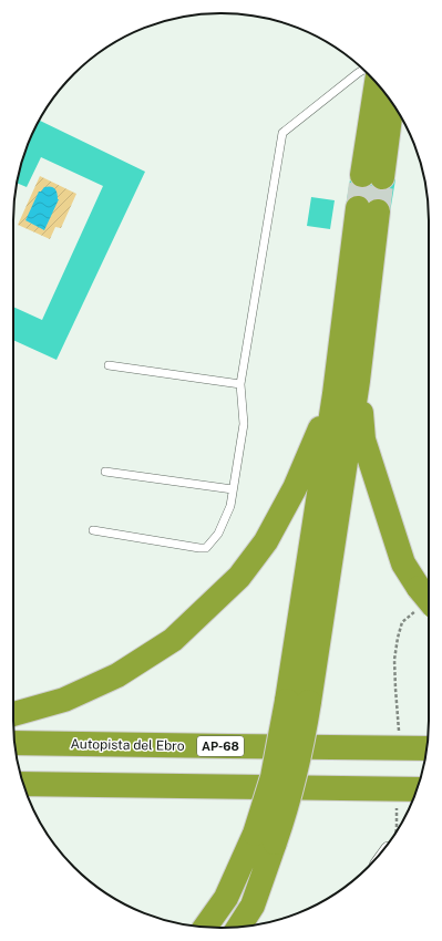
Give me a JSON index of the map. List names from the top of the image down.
{
  "streets": {
    "highway": ["Autopista del Ebro", "AP-68"]
  }
}
